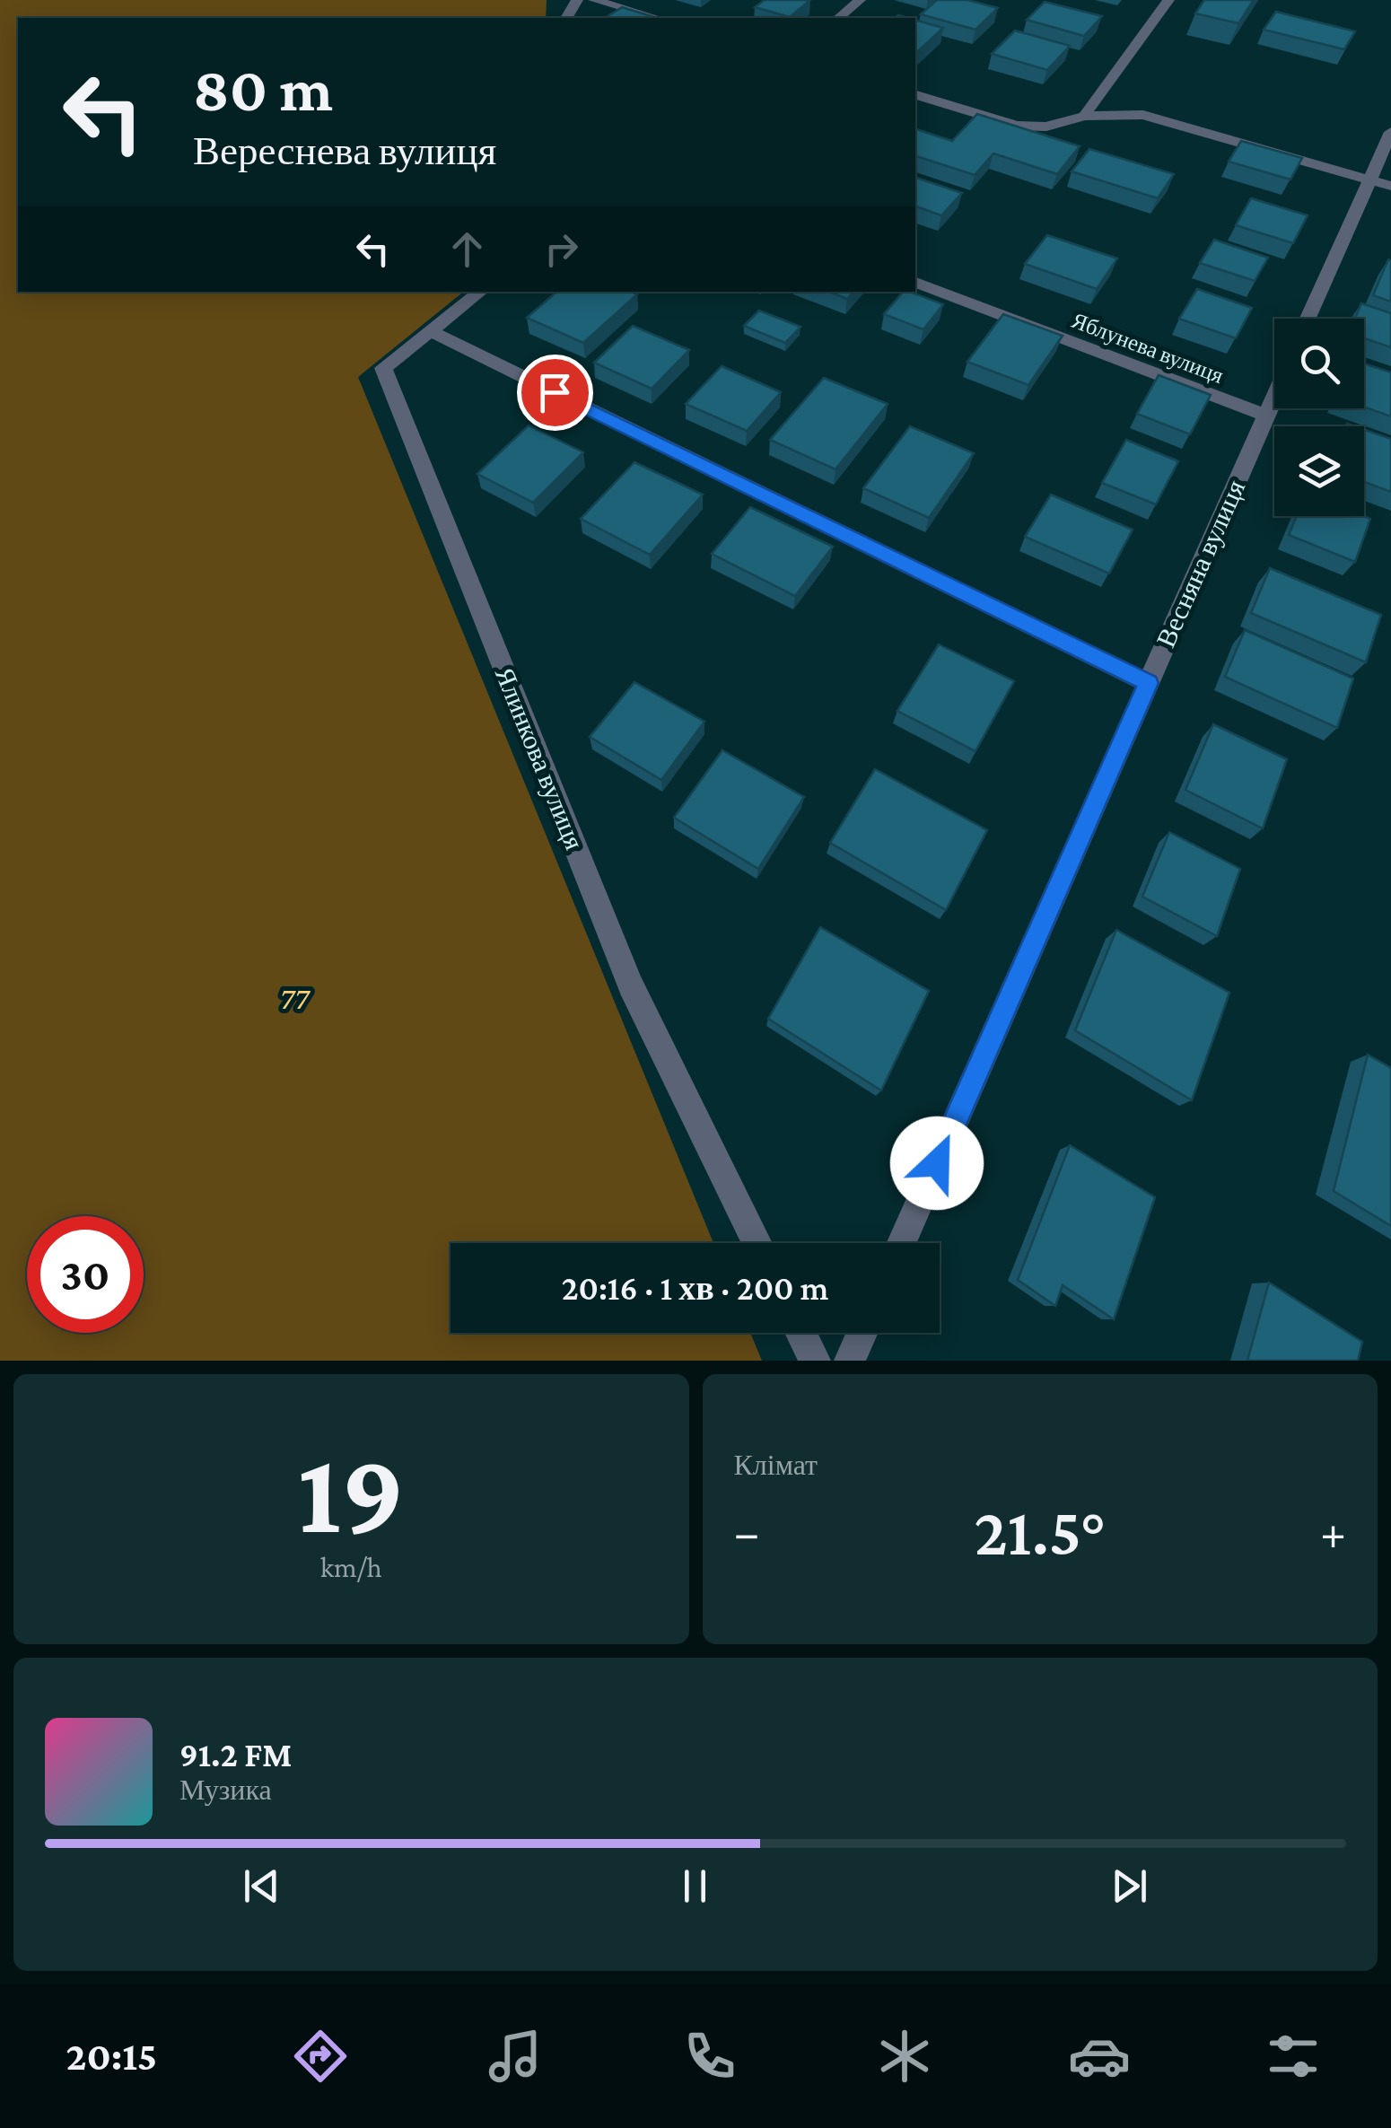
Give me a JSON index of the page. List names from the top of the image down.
{
  "streets": {
    "street": ["Яблунева вулиця", "Весняна вулиця", "Ялинкова вулиця"]
  },
  "crossings": [
    ["Яблунева вулиця", "Весняна вулиця"]
  ],
  "parks": ["77"],
  "page": {
    "turn": ["80 m", "Вереснева вулиця"],
    "limit": "30",
    "trip": "20:16 · 1 хв · 200 m",
    "tile": [
      ["19", "km/h"],
      "Клімат"
    ],
    "heat": ["−", "21.5°", "+"],
    "song": ["91.2 FM", "Музика"],
    "tabs": "20:15"
  }
}
